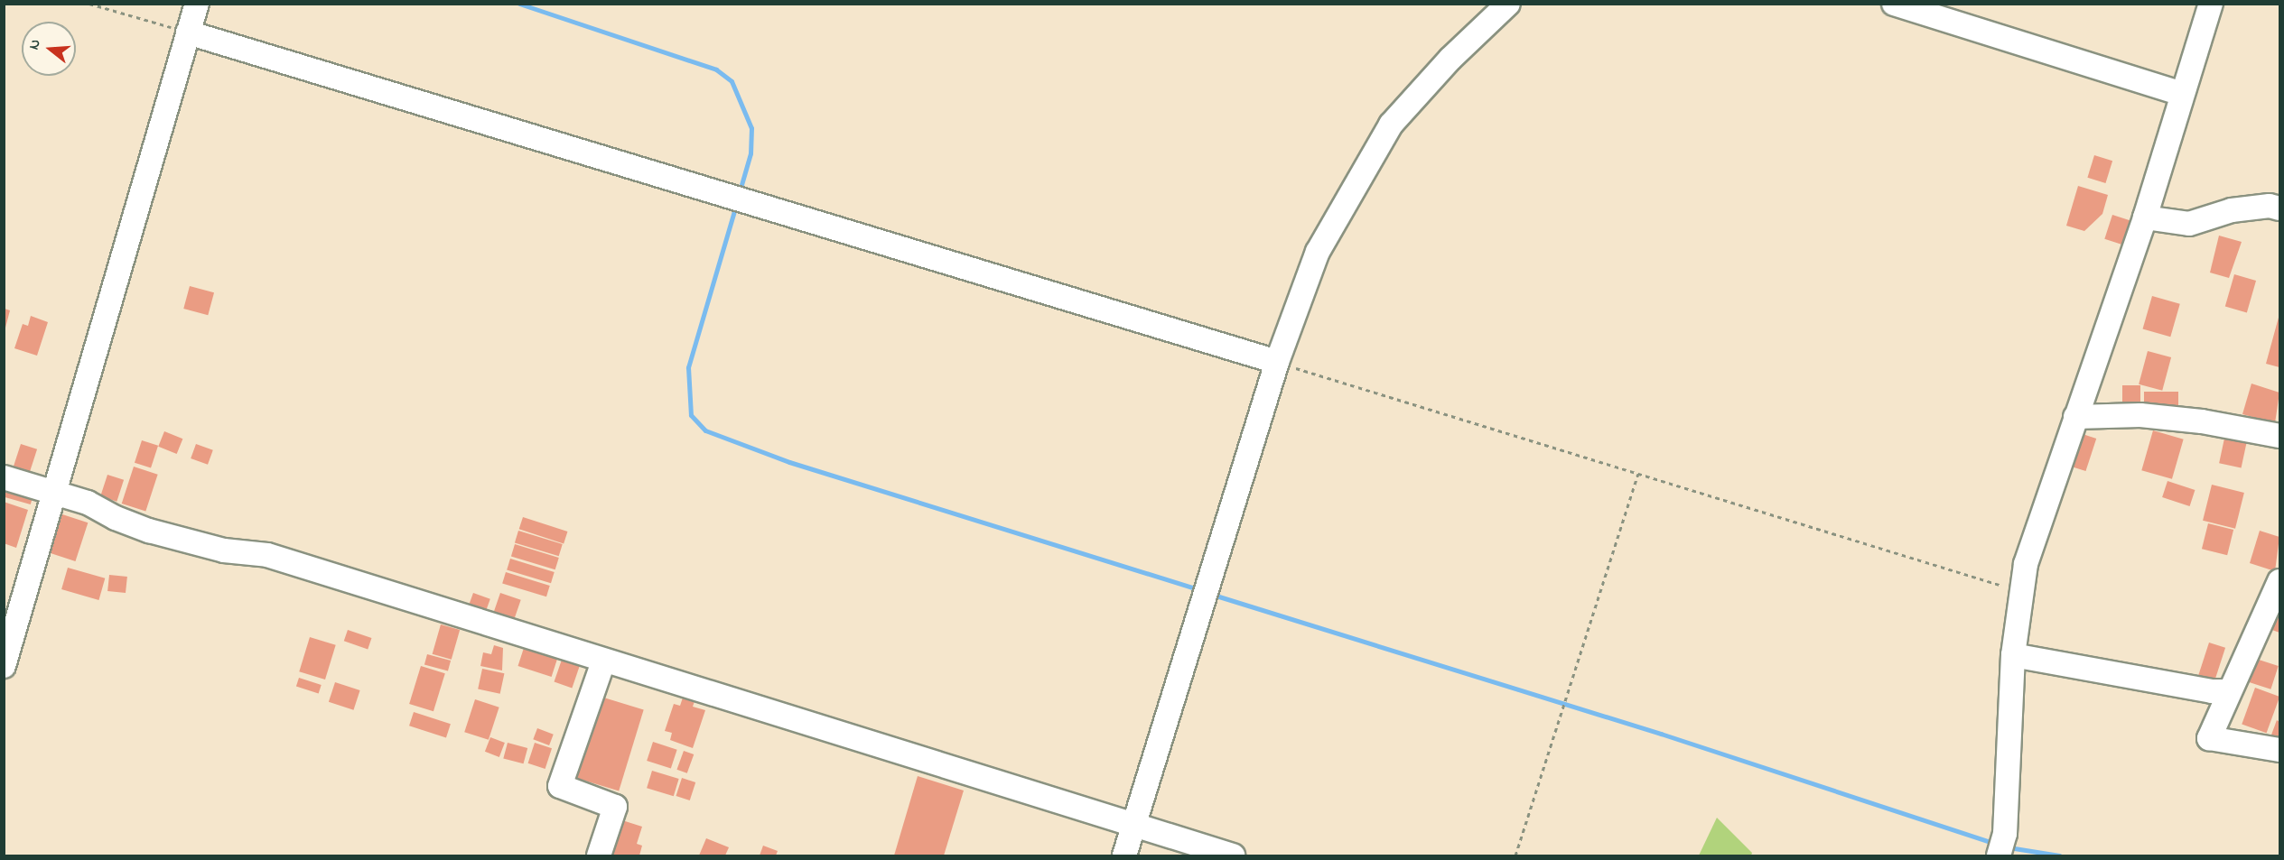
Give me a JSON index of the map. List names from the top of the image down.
{
  "north": "left"
}
